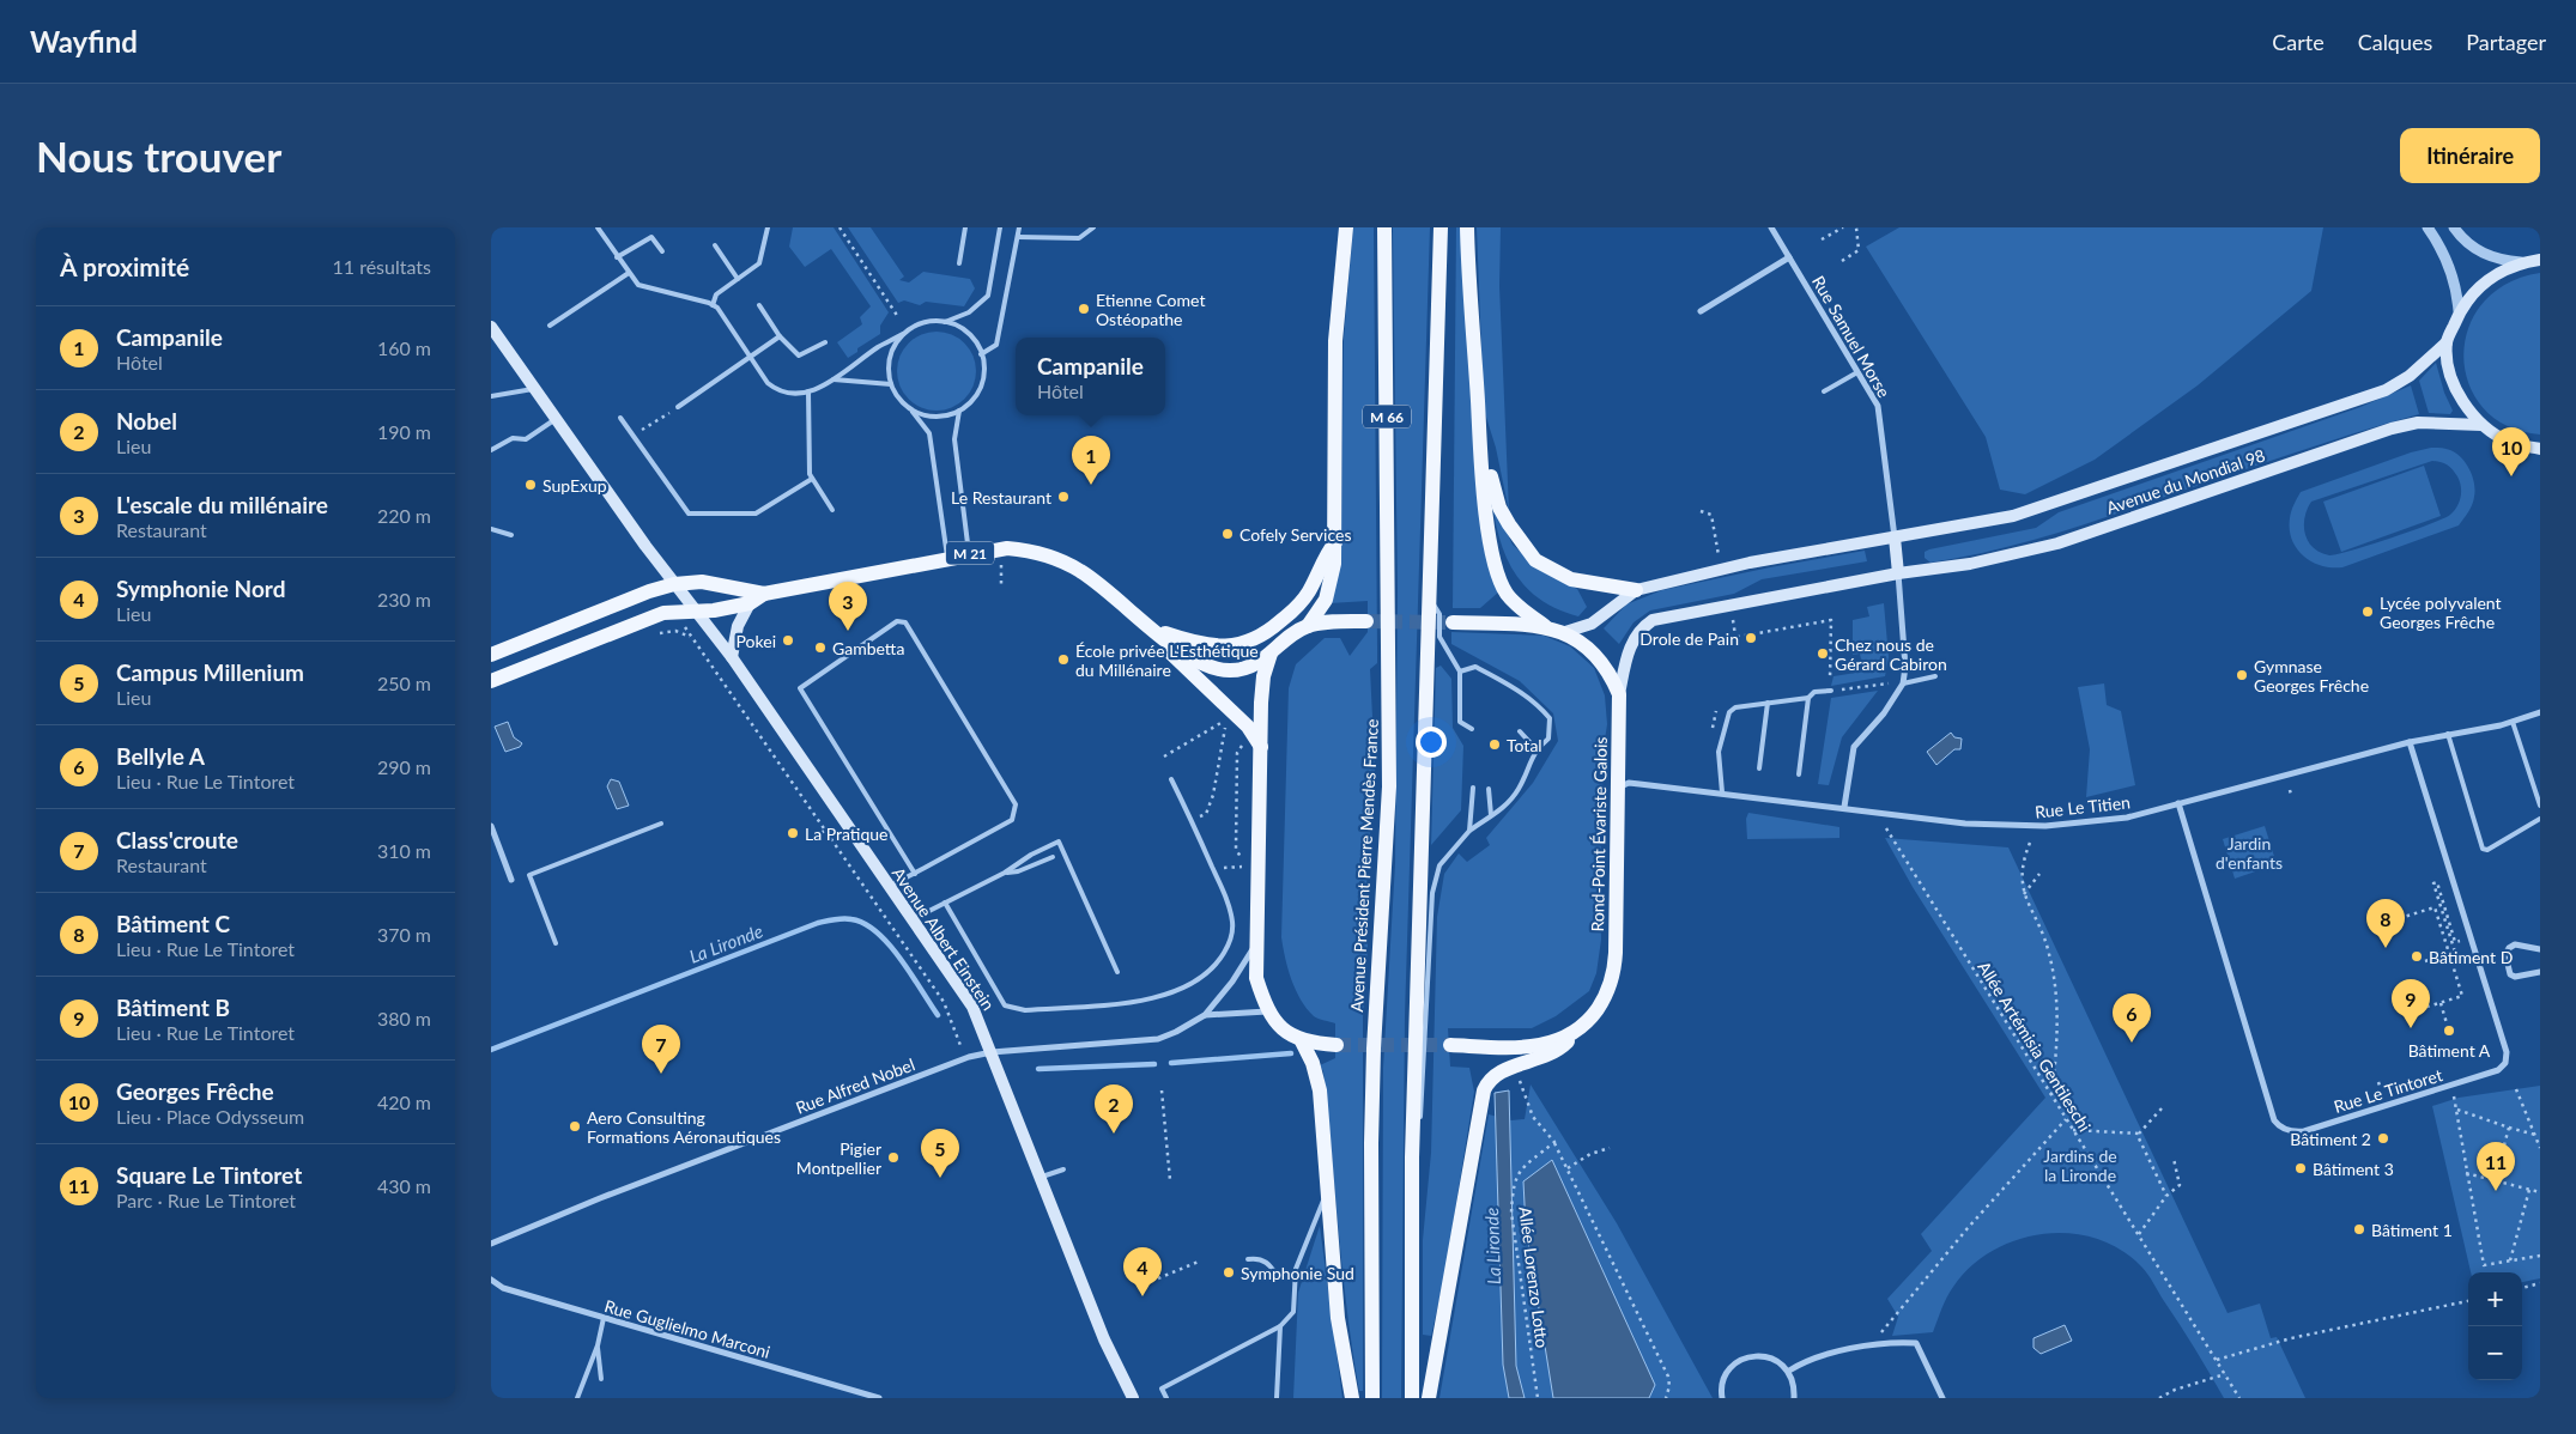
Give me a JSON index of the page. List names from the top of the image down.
{
  "streets": {
    "main road": [
      "M 66",
      "Avenue du Mondial 98",
      "M 21",
      "Rond-Point Évariste Galois",
      "Avenue Président Pierre Mendès France",
      "Avenue Albert Einstein"
    ],
    "street": [
      "Rue Samuel Morse",
      "Rue Le Titien",
      "Rue Alfred Nobel",
      "Rue Le Tintoret",
      "Rue Guglielmo Marconi"
    ],
    "path": ["Allée Artémisia Gentileschi", "Allée Lorenzo Lotto"]
  },
  "crossings": [
    ["Rue Samuel Morse", "Avenue du Mondial 98"],
    ["Avenue du Mondial 98", "Rond-Point Évariste Galois"],
    ["M 21", "Avenue Albert Einstein"],
    ["Rue Le Titien", "Rond-Point Évariste Galois"],
    ["Rue Le Titien", "Rue Le Tintoret"],
    ["Avenue Albert Einstein", "Rue Alfred Nobel"]
  ],
  "water": ["La Lironde"],
  "parks": ["Jardin d'enfants", "Jardins de la Lironde"],
  "places": [
    "Etienne Comet Ostéopathe",
    "SupExup",
    "Le Restaurant",
    "Cofely Services",
    "Lycée polyvalent Georges Frêche",
    "Drole de Pain",
    "Pokei",
    "Gambetta",
    "Chez nous de Gérard Cabiron",
    "École privée L'Esthétique du Millénaire",
    "Gymnase Georges Frêche",
    "Total",
    "La Pratique",
    "Bâtiment D",
    "Bâtiment A",
    "Aero Consulting Formations Aéronautiques",
    "Bâtiment 2",
    "Pigier Montpellier",
    "Bâtiment 3",
    "Bâtiment 1",
    "Symphonie Sud"
  ],
  "page": {
    "header": "Wayfind",
    "nav": ["Carte", "Calques", "Partager"],
    "buttons": "Itinéraire",
    "title": "Nous trouver",
    "heading": ["À proximité", "11 résultats"],
    "list": [
      {
        "mark": "1",
        "name": "Campanile",
        "note": "Hôtel",
        "value": "160 m"
      },
      {
        "mark": "2",
        "name": "Nobel",
        "note": "Lieu",
        "value": "190 m"
      },
      {
        "mark": "3",
        "name": "L'escale du millénaire",
        "note": "Restaurant",
        "value": "220 m"
      },
      {
        "mark": "4",
        "name": "Symphonie Nord",
        "note": "Lieu",
        "value": "230 m"
      },
      {
        "mark": "5",
        "name": "Campus Millenium",
        "note": "Lieu",
        "value": "250 m"
      },
      {
        "mark": "6",
        "name": "Bellyle A",
        "note": "Lieu · Rue Le Tintoret",
        "value": "290 m"
      },
      {
        "mark": "7",
        "name": "Class'croute",
        "note": "Restaurant",
        "value": "310 m"
      },
      {
        "mark": "8",
        "name": "Bâtiment C",
        "note": "Lieu · Rue Le Tintoret",
        "value": "370 m"
      },
      {
        "mark": "9",
        "name": "Bâtiment B",
        "note": "Lieu · Rue Le Tintoret",
        "value": "380 m"
      },
      {
        "mark": "10",
        "name": "Georges Frêche",
        "note": "Lieu · Place Odysseum",
        "value": "420 m"
      },
      {
        "mark": "11",
        "name": "Square Le Tintoret",
        "note": "Parc · Rue Le Tintoret",
        "value": "430 m"
      }
    ],
    "popup": ["Campanile", "Hôtel"],
    "pins": [
      "10",
      "1",
      "3",
      "8",
      "9",
      "6",
      "7",
      "2",
      "5",
      "11",
      "4"
    ],
    "map_buttons": ["+", "−"]
  }
}
